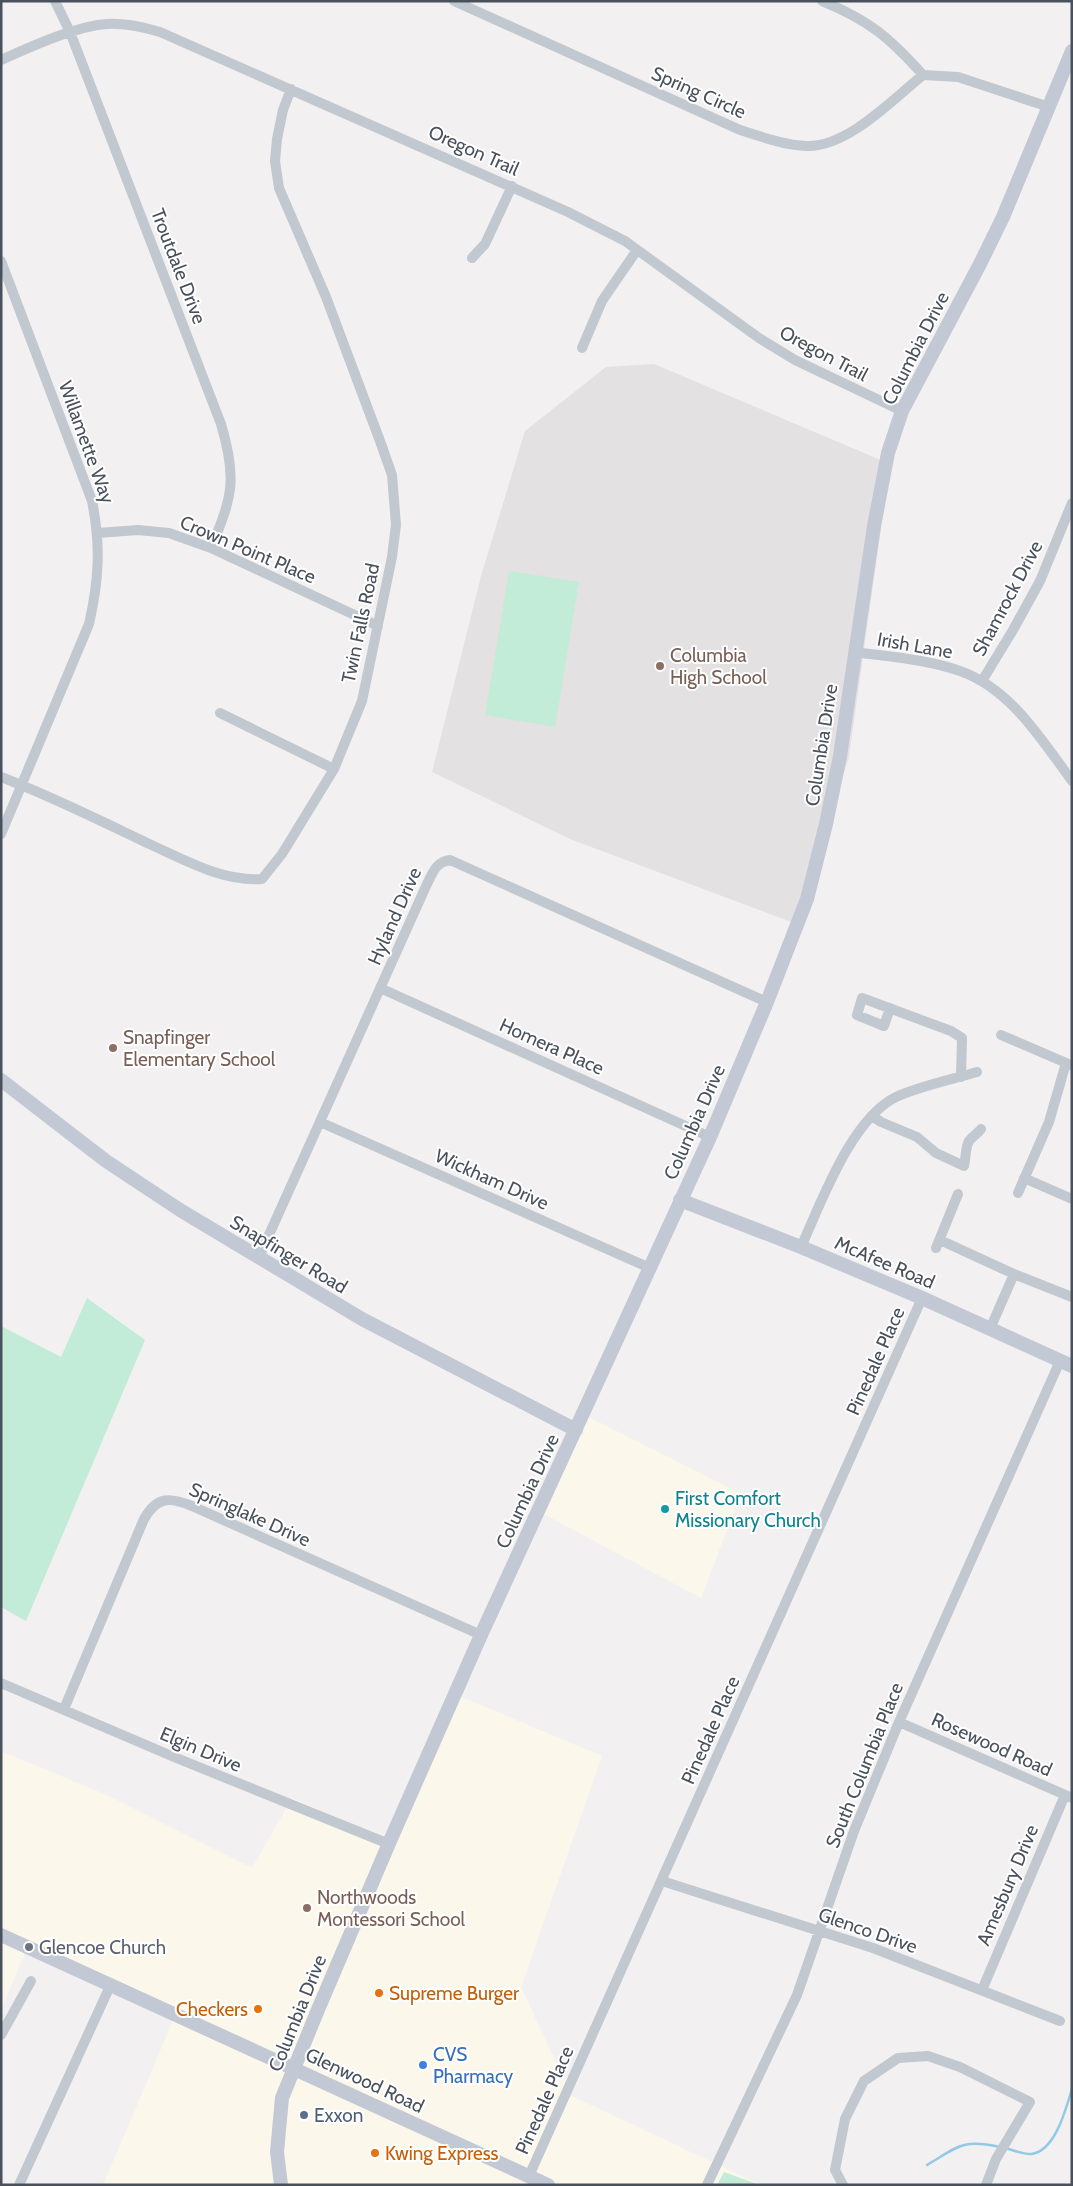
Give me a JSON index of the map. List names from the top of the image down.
{
  "streets": {
    "main road": [
      "Columbia Drive",
      "Snapfinger Road",
      "McAfee Road",
      "Glenwood Road"
    ],
    "street": [
      "Spring Circle",
      "Oregon Trail",
      "Troutdale Drive",
      "Willamette Way",
      "Crown Point Place",
      "Shamrock Drive",
      "Twin Falls Road",
      "Irish Lane",
      "Hyland Drive",
      "Homera Place",
      "Wickham Drive",
      "Pinedale Place",
      "Springlake Drive",
      "Rosewood Road",
      "Elgin Drive",
      "South Columbia Place",
      "Amesbury Drive",
      "Glenco Drive"
    ]
  },
  "crossings": [
    ["Oregon Trail", "Troutdale Drive"],
    ["Oregon Trail", "Columbia Drive"],
    ["Oregon Trail", "Twin Falls Road"],
    ["Troutdale Drive", "Crown Point Place"],
    ["Columbia Drive", "Irish Lane"],
    ["Columbia Drive", "Hyland Drive"],
    ["Columbia Drive", "Homera Place"],
    ["Columbia Drive", "Wickham Drive"],
    ["Columbia Drive", "Snapfinger Road"],
    ["Columbia Drive", "McAfee Road"],
    ["Columbia Drive", "Springlake Drive"],
    ["Columbia Drive", "Elgin Drive"],
    ["Columbia Drive", "Glenwood Road"],
    ["Willamette Way", "Crown Point Place"],
    ["Willamette Way", "Twin Falls Road"],
    ["Crown Point Place", "Twin Falls Road"],
    ["Shamrock Drive", "Irish Lane"],
    ["Hyland Drive", "Homera Place"],
    ["Hyland Drive", "Wickham Drive"],
    ["Hyland Drive", "Snapfinger Road"],
    ["McAfee Road", "Pinedale Place"],
    ["McAfee Road", "South Columbia Place"],
    ["Pinedale Place", "Glenco Drive"],
    ["Pinedale Place", "Glenwood Road"],
    ["Springlake Drive", "Elgin Drive"],
    ["Rosewood Road", "South Columbia Place"],
    ["Rosewood Road", "Amesbury Drive"],
    ["South Columbia Place", "Glenco Drive"],
    ["Amesbury Drive", "Glenco Drive"]
  ],
  "places": [
    "Columbia High School",
    "Snapfinger Elementary School",
    "First Comfort Missionary Church",
    "Northwoods Montessori School",
    "Glencoe Church",
    "Supreme Burger",
    "Checkers",
    "CVS Pharmacy",
    "Exxon",
    "Kwing Express"
  ]
}
